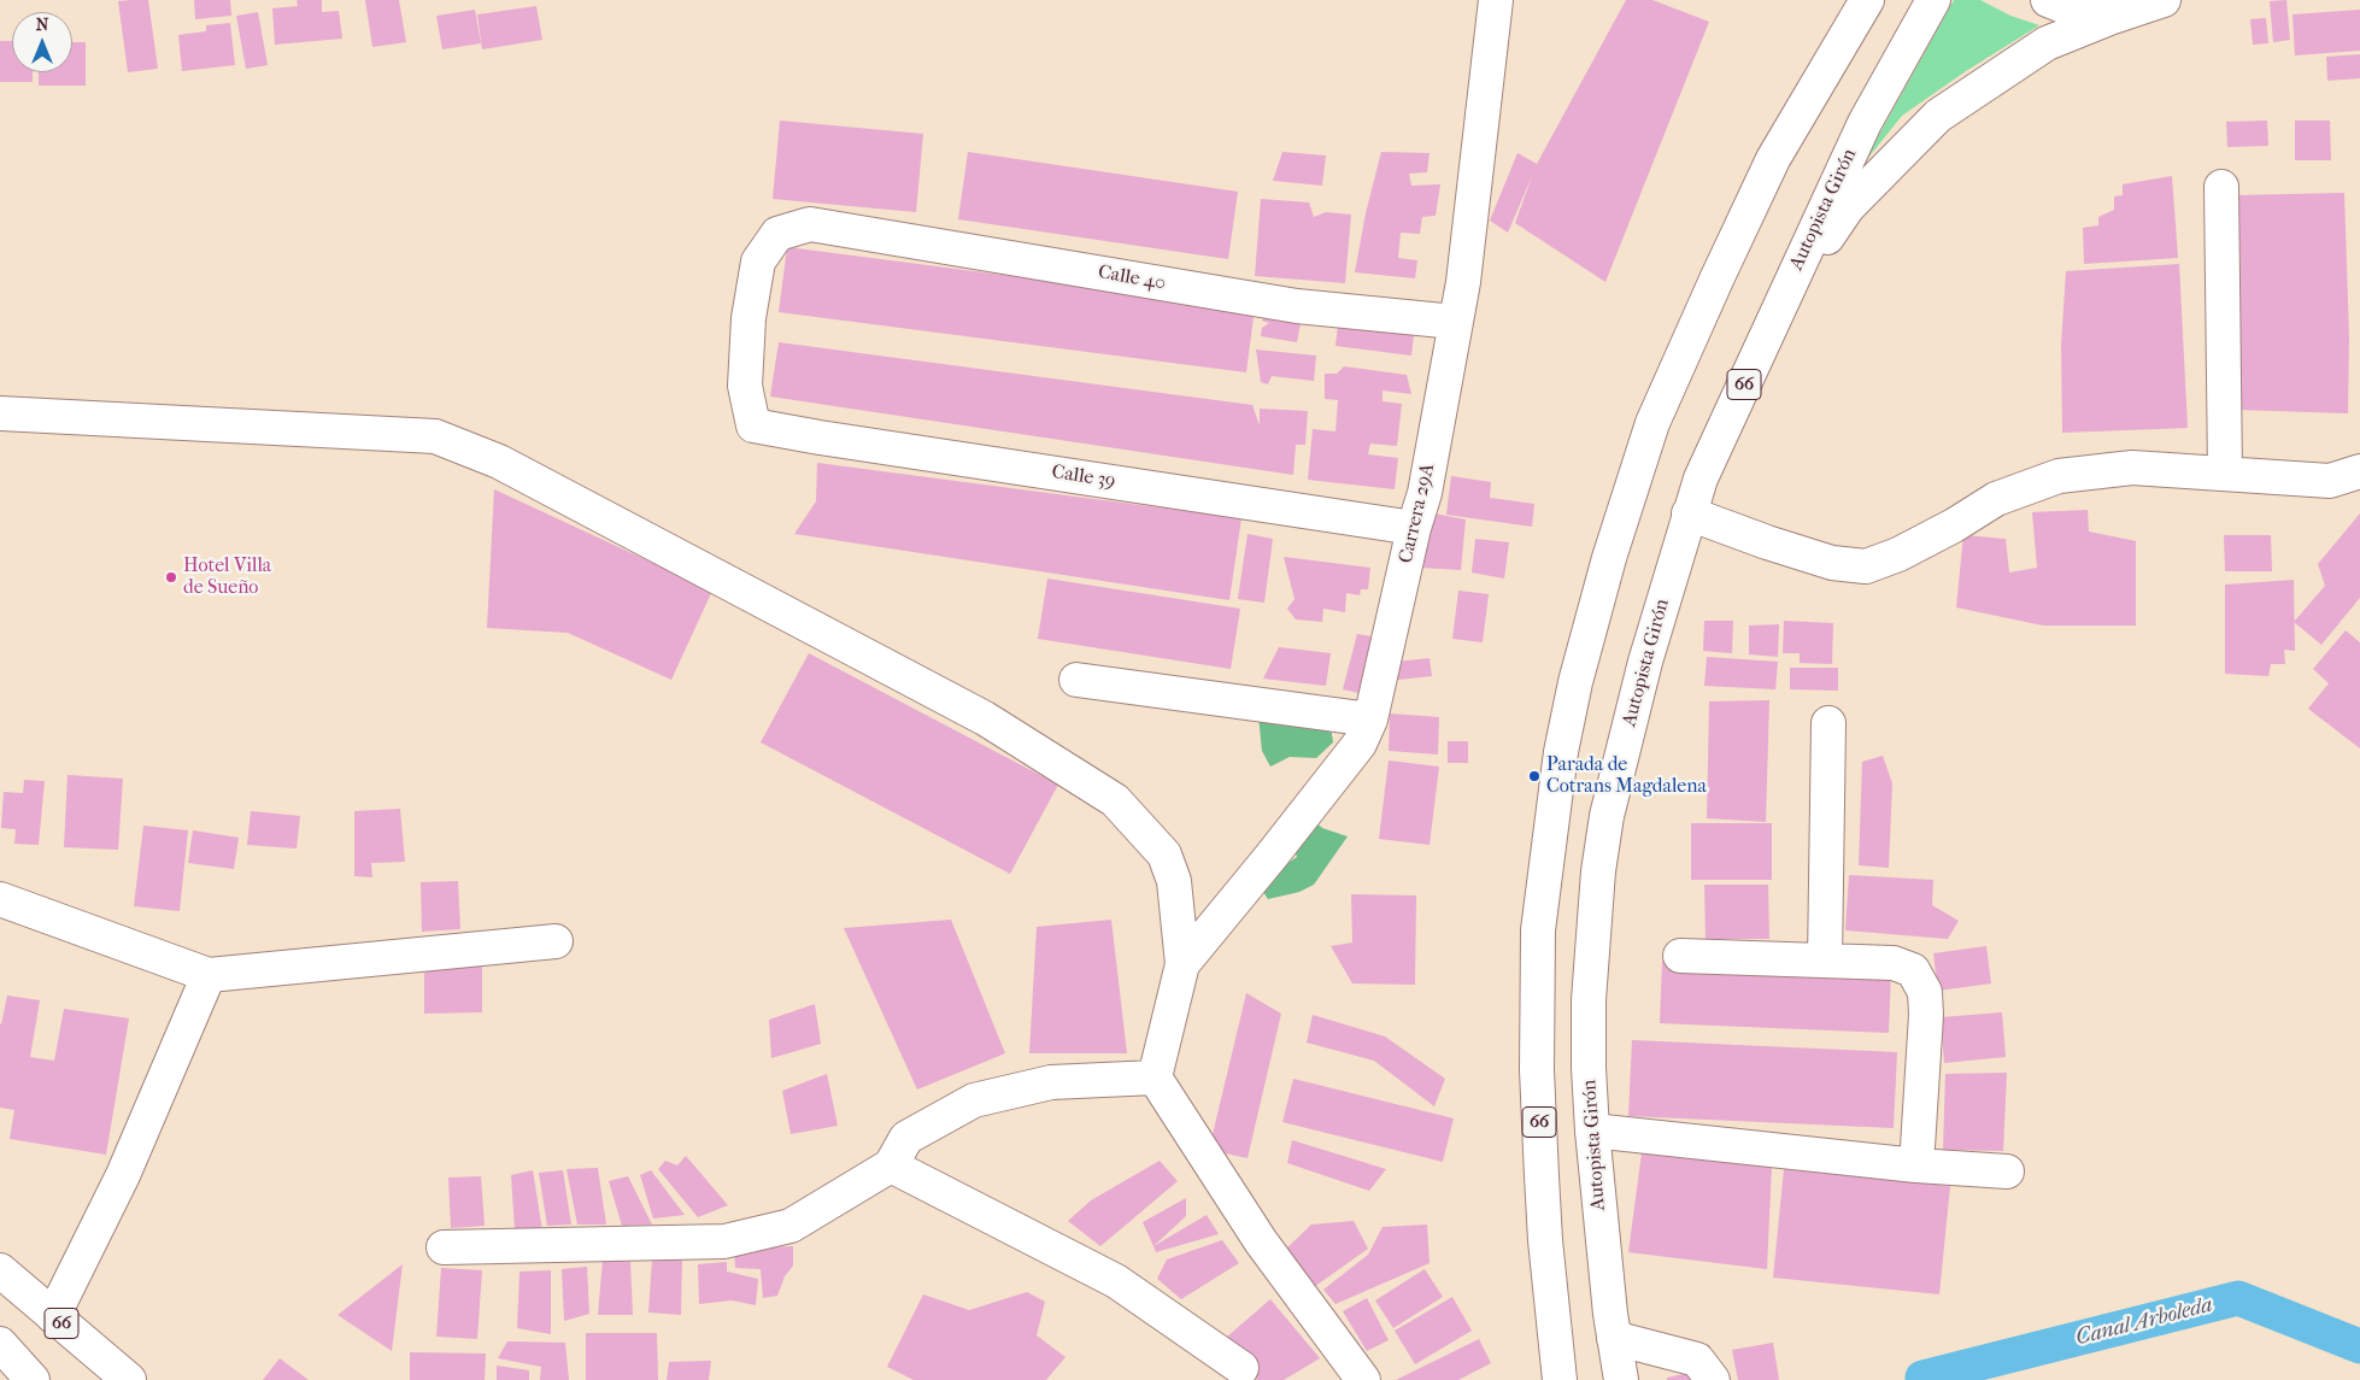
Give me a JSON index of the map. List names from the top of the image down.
{
  "streets": {
    "main road": [
      "Autopista Girón",
      "Calle 40",
      "66",
      "Calle 39",
      "Carrera 29A"
    ]
  },
  "crossings": [
    ["Calle 40", "Calle 39"],
    ["Calle 40", "Carrera 29A"],
    ["Calle 39", "Carrera 29A"]
  ],
  "water": ["Canal Arboleda"],
  "places": ["Hotel Villa de Sueño", "Parada de Cotrans Magdalena"],
  "north": "top"
}
